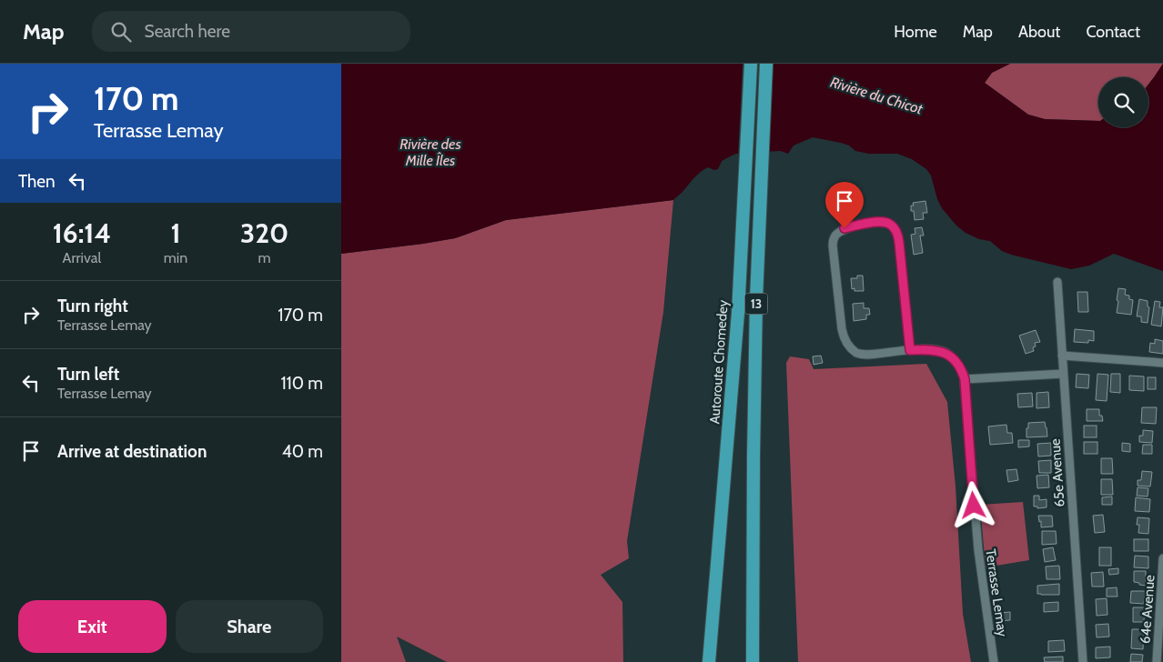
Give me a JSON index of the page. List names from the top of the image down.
{
  "streets": {
    "highway": ["13", "Autoroute Chomedey"],
    "street": ["65e Avenue", "Terrasse Lemay", "64e Avenue"]
  },
  "water": ["Rivière du Chicot", "Rivière des Mille Îles"],
  "page": {
    "header": "Map",
    "search": "Search here",
    "nav": [
      "Home",
      "Map",
      "About",
      "Contact"
    ],
    "turn": ["170 m", "Terrasse Lemay"],
    "then": "Then",
    "eta": [
      "16:14",
      "Arrival",
      "1",
      "min",
      "320",
      "m"
    ],
    "list": [
      {
        "name": "Turn right",
        "note": "Terrasse Lemay",
        "value": "170 m"
      },
      {
        "name": "Turn left",
        "note": "Terrasse Lemay",
        "value": "110 m"
      },
      {
        "name": "Arrive at destination",
        "value": "40 m"
      }
    ],
    "buttons": ["Exit", "Share"]
  }
}
